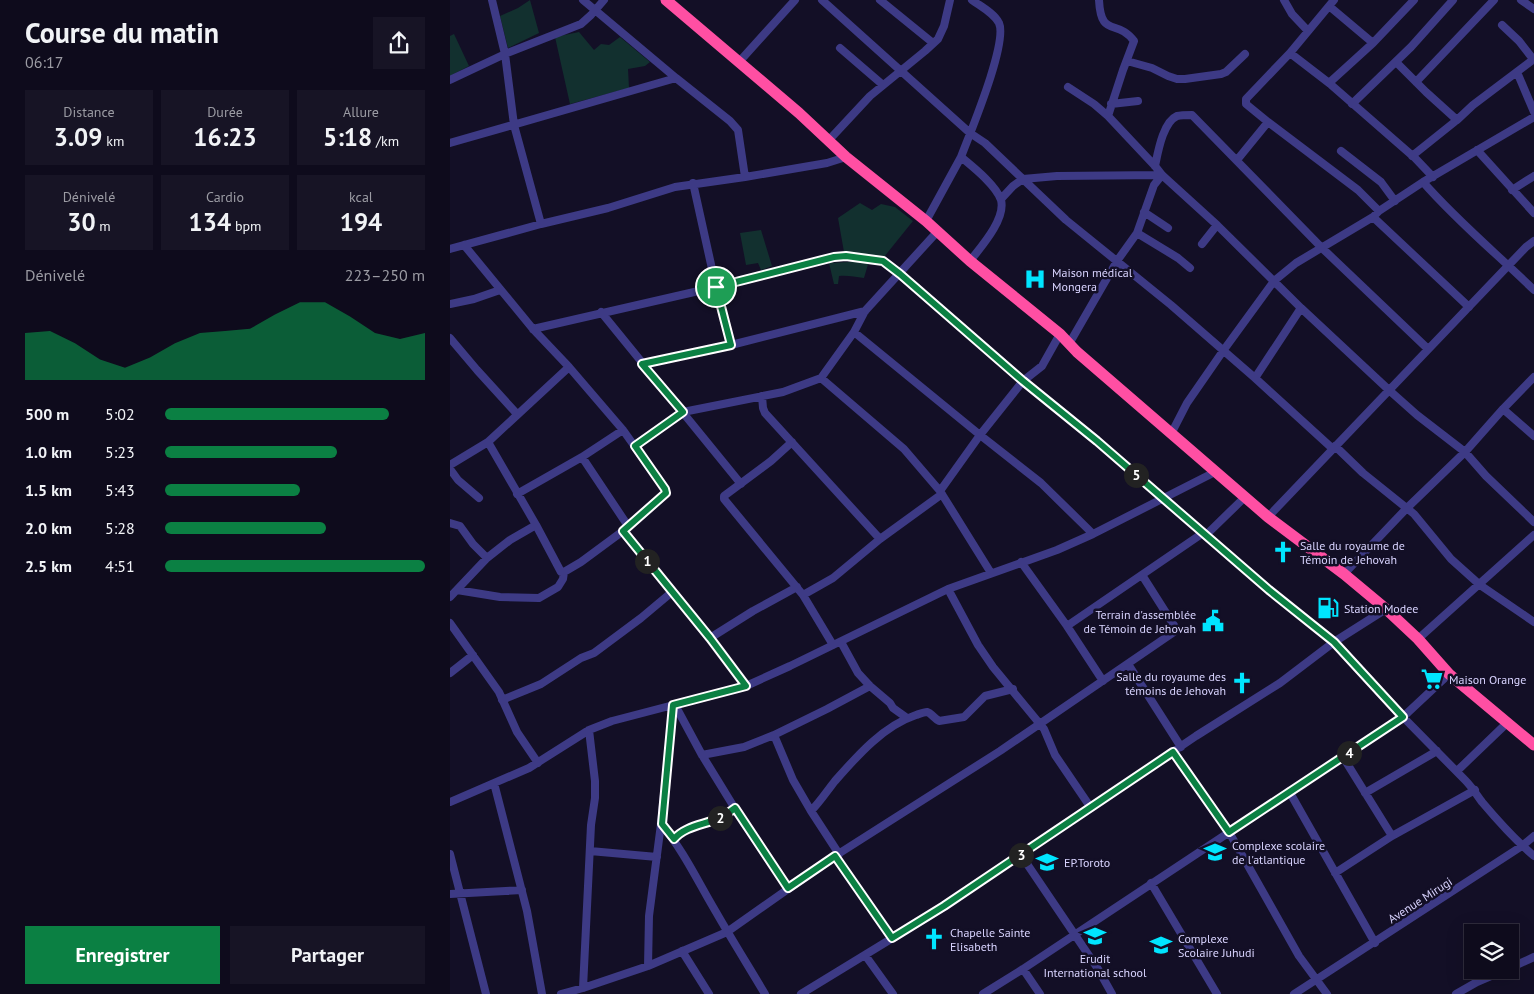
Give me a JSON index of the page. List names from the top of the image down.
{
  "streets": {
    "street": ["Avenue Mirugi"]
  },
  "places": {
    "hospital": ["Maison médical Mongera"],
    "church": ["Salle du royaume de Témoin de Jehovah", "Salle du royaume des témoins de Jehovah", "Chapelle Sainte Elisabeth"],
    "fuel station": ["Station Modee"],
    "public building": ["Terrain d'assemblée de Témoin de Jehovah"],
    "supermarket": ["Maison Orange"],
    "school or university": [
      "Complexe scolaire de l'atlantique",
      "EP.Toroto",
      "Erudit International school",
      "Complexe Scolaire Juhudi"
    ]
  },
  "page": {
    "heading": ["Course du matin", "06:17"],
    "stats": [
      ["Distance", "3.09 km"],
      ["Durée", "16:23"],
      ["Allure", "5:18 /km"],
      ["Dénivelé", "30 m"],
      ["Cardio", "134 bpm"],
      ["kcal", "194"]
    ],
    "chart": ["Dénivelé", "223–250 m"],
    "list": [
      {
        "name": "500 m",
        "note": "5:02"
      },
      {
        "name": "1.0 km",
        "note": "5:23"
      },
      {
        "name": "1.5 km",
        "note": "5:43"
      },
      {
        "name": "2.0 km",
        "note": "5:28"
      },
      {
        "name": "2.5 km",
        "note": "4:51"
      }
    ],
    "pins": [
      "5",
      "1",
      "4",
      "2",
      "3"
    ],
    "buttons": ["Enregistrer", "Partager"]
  }
}
